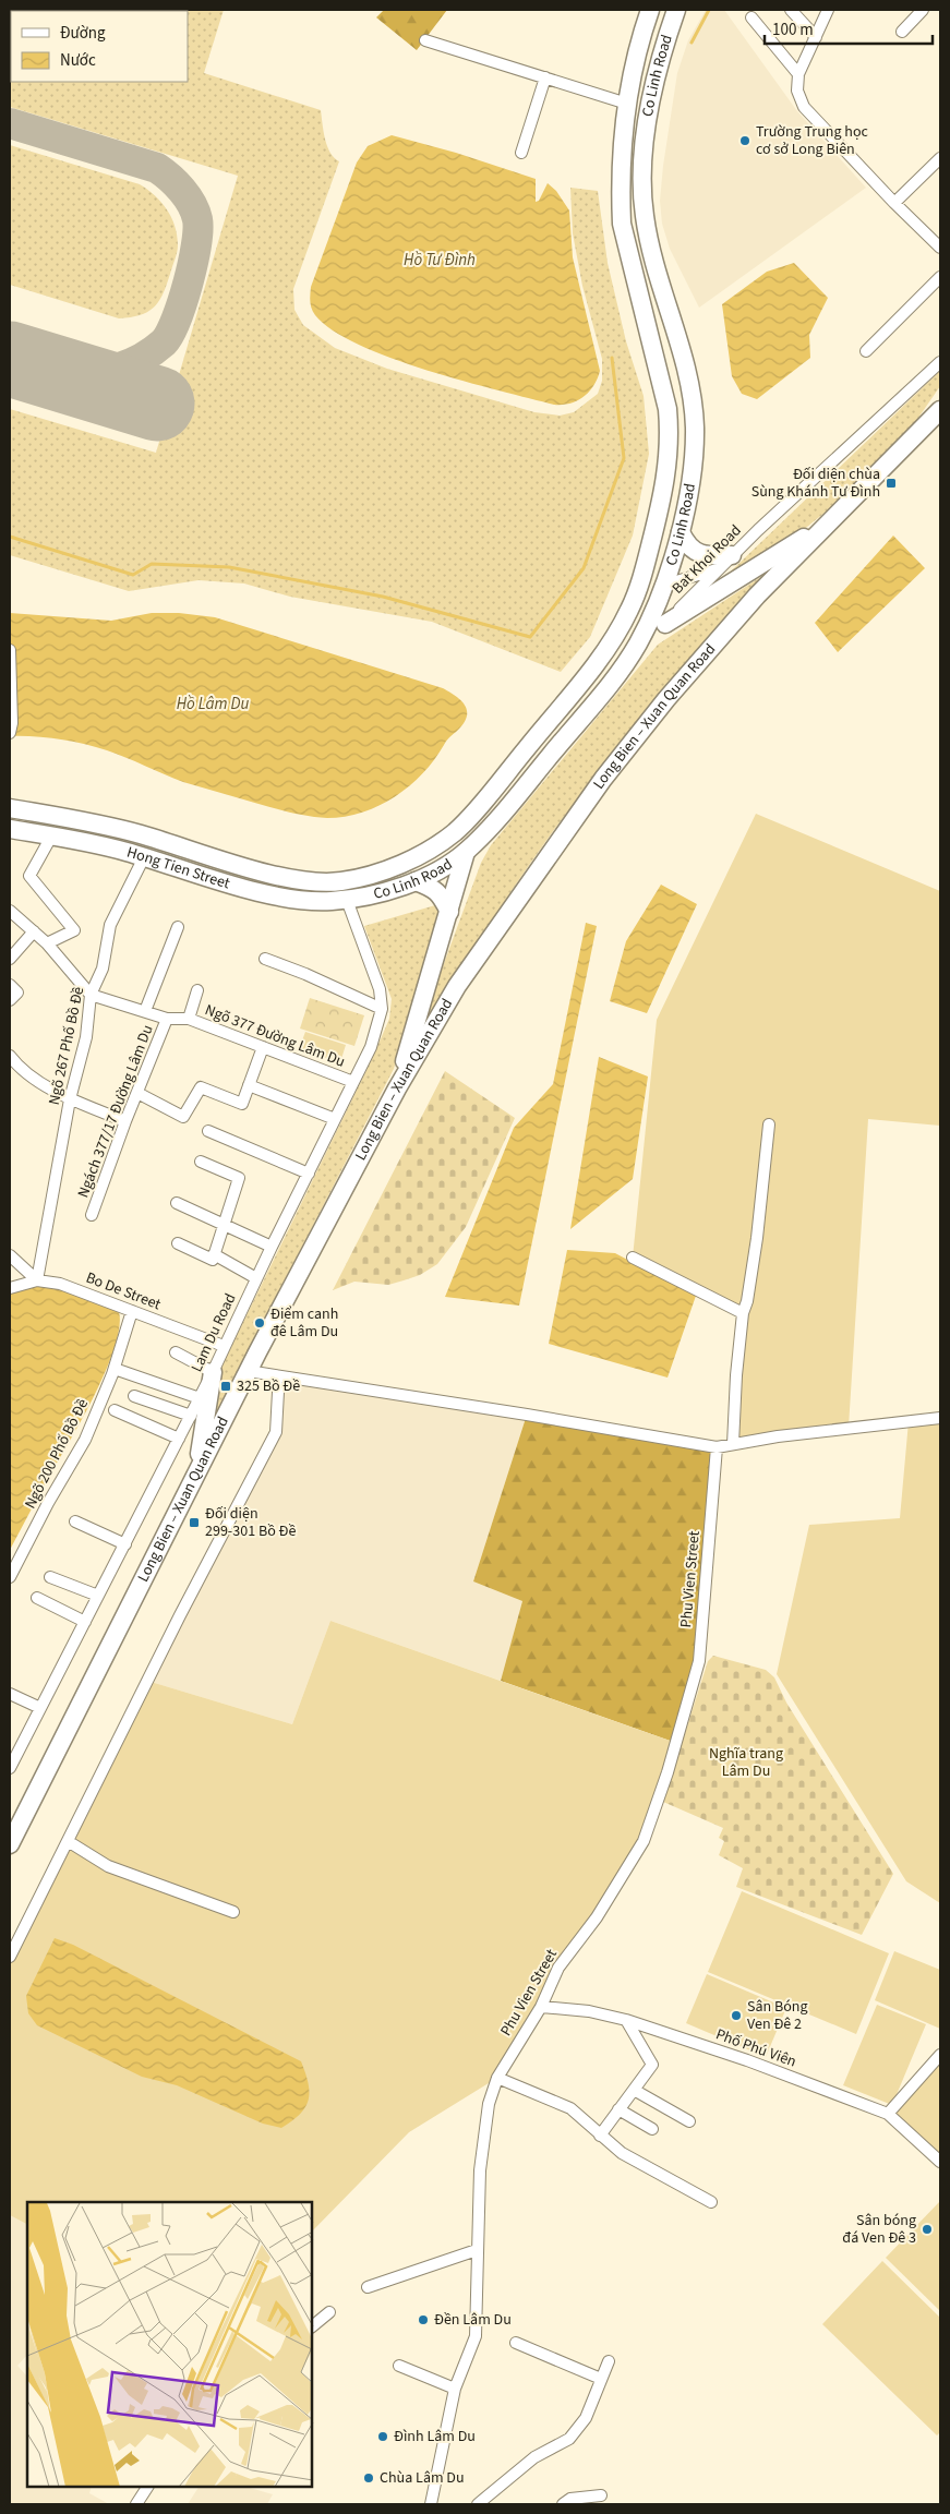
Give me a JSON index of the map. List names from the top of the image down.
{
  "streets": {
    "main road": ["Co Linh Road", "Long Bien – Xuan Quan Road", "Hong Tien Street"],
    "street": [
      "Bat Khoi Road",
      "Ngõ 377 Đường Lâm Du",
      "Ngõ 267 Phố Bồ Đề",
      "Ngách 377/17 Đường Lâm Du",
      "Bo De Street",
      "Lam Du Road",
      "Ngõ 200 Phố Bồ Đề",
      "Phu Vien Street",
      "Phố Phú Viên"
    ]
  },
  "crossings": [
    ["Co Linh Road", "Bat Khoi Road"],
    ["Co Linh Road", "Hong Tien Street"],
    ["Co Linh Road", "Lam Du Road"],
    ["Hong Tien Street", "Ngõ 267 Phố Bồ Đề"],
    ["Hong Tien Street", "Lam Du Road"],
    ["Ngõ 377 Đường Lâm Du", "Ngõ 267 Phố Bồ Đề"],
    ["Ngõ 377 Đường Lâm Du", "Ngách 377/17 Đường Lâm Du"],
    ["Ngõ 377 Đường Lâm Du", "Lam Du Road"],
    ["Ngõ 267 Phố Bồ Đề", "Bo De Street"],
    ["Bo De Street", "Lam Du Road"],
    ["Bo De Street", "Ngõ 200 Phố Bồ Đề"],
    ["Phu Vien Street", "Phố Phú Viên"]
  ],
  "water": ["Hồ Tư Đình", "Hồ Lâm Du"],
  "parks": ["Nghĩa trang Lâm Du"],
  "places": {
    "other": [
      "Trường Trung học cơ sở Long Biên",
      "Điểm canh đê Lâm Du",
      "Sân Bóng Ven Đê 2",
      "Sân bóng đá Ven Đê 3",
      "Đền Lâm Du",
      "Đình Lâm Du",
      "Chùa Lâm Du"
    ],
    "transit": ["Đối diện chùa Sùng Khánh Tư Đình", "325 Bồ Đề", "Đối diện 299-301 Bồ Đề"]
  },
  "legend": ["Đường", "Nước"],
  "scale_bar": "100 m"
}
